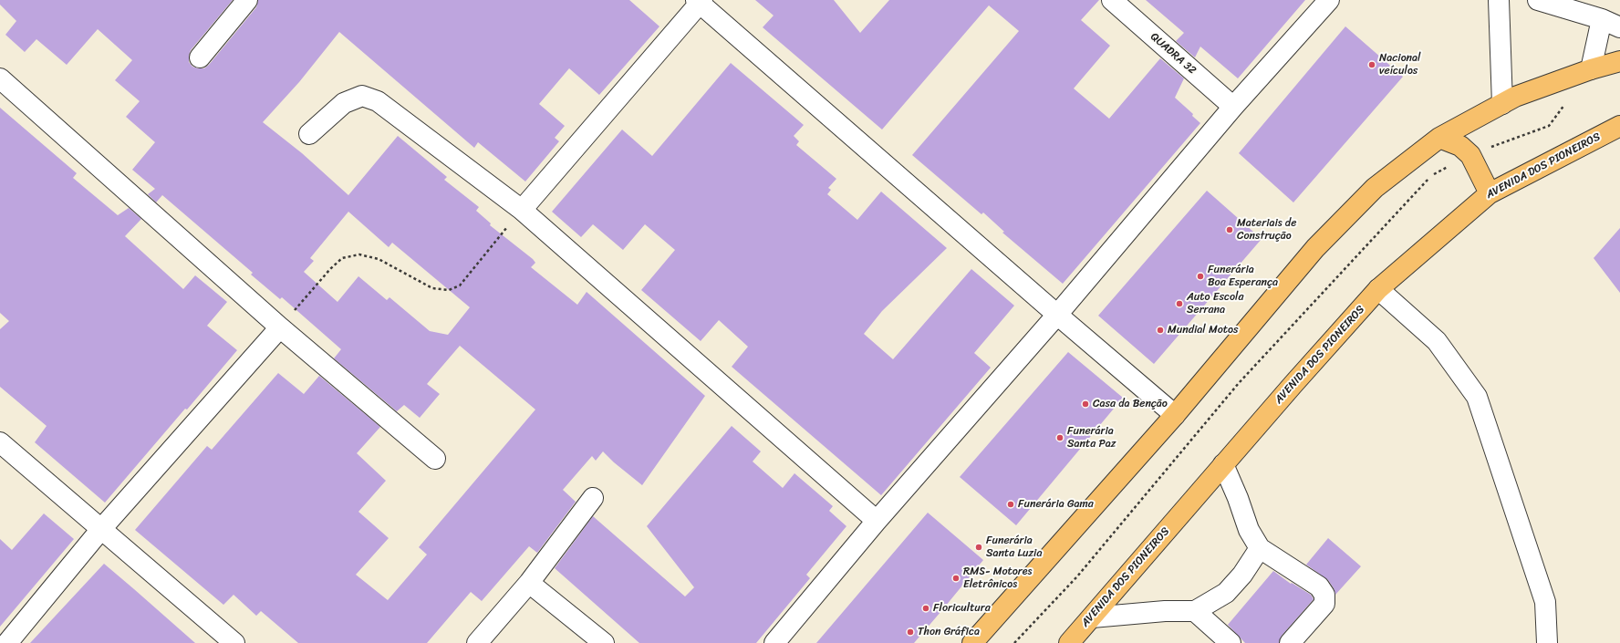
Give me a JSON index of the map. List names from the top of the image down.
{
  "streets": {
    "main road": ["AVENIDA DOS PIONEIROS"],
    "street": ["QUADRA 32"]
  },
  "places": [
    "Nacional veículos",
    "Materiais de Construção",
    "Funerária Boa Esperança",
    "Auto Escola Serrana",
    "Mundial Motos",
    "Casa da Benção",
    "Funerária Santa Paz",
    "Funerária Gama",
    "Funerária Santa Luzia",
    "RMS- Motores Eletrônicos",
    "Floricultura",
    "Thon Gráfica"
  ]
}
